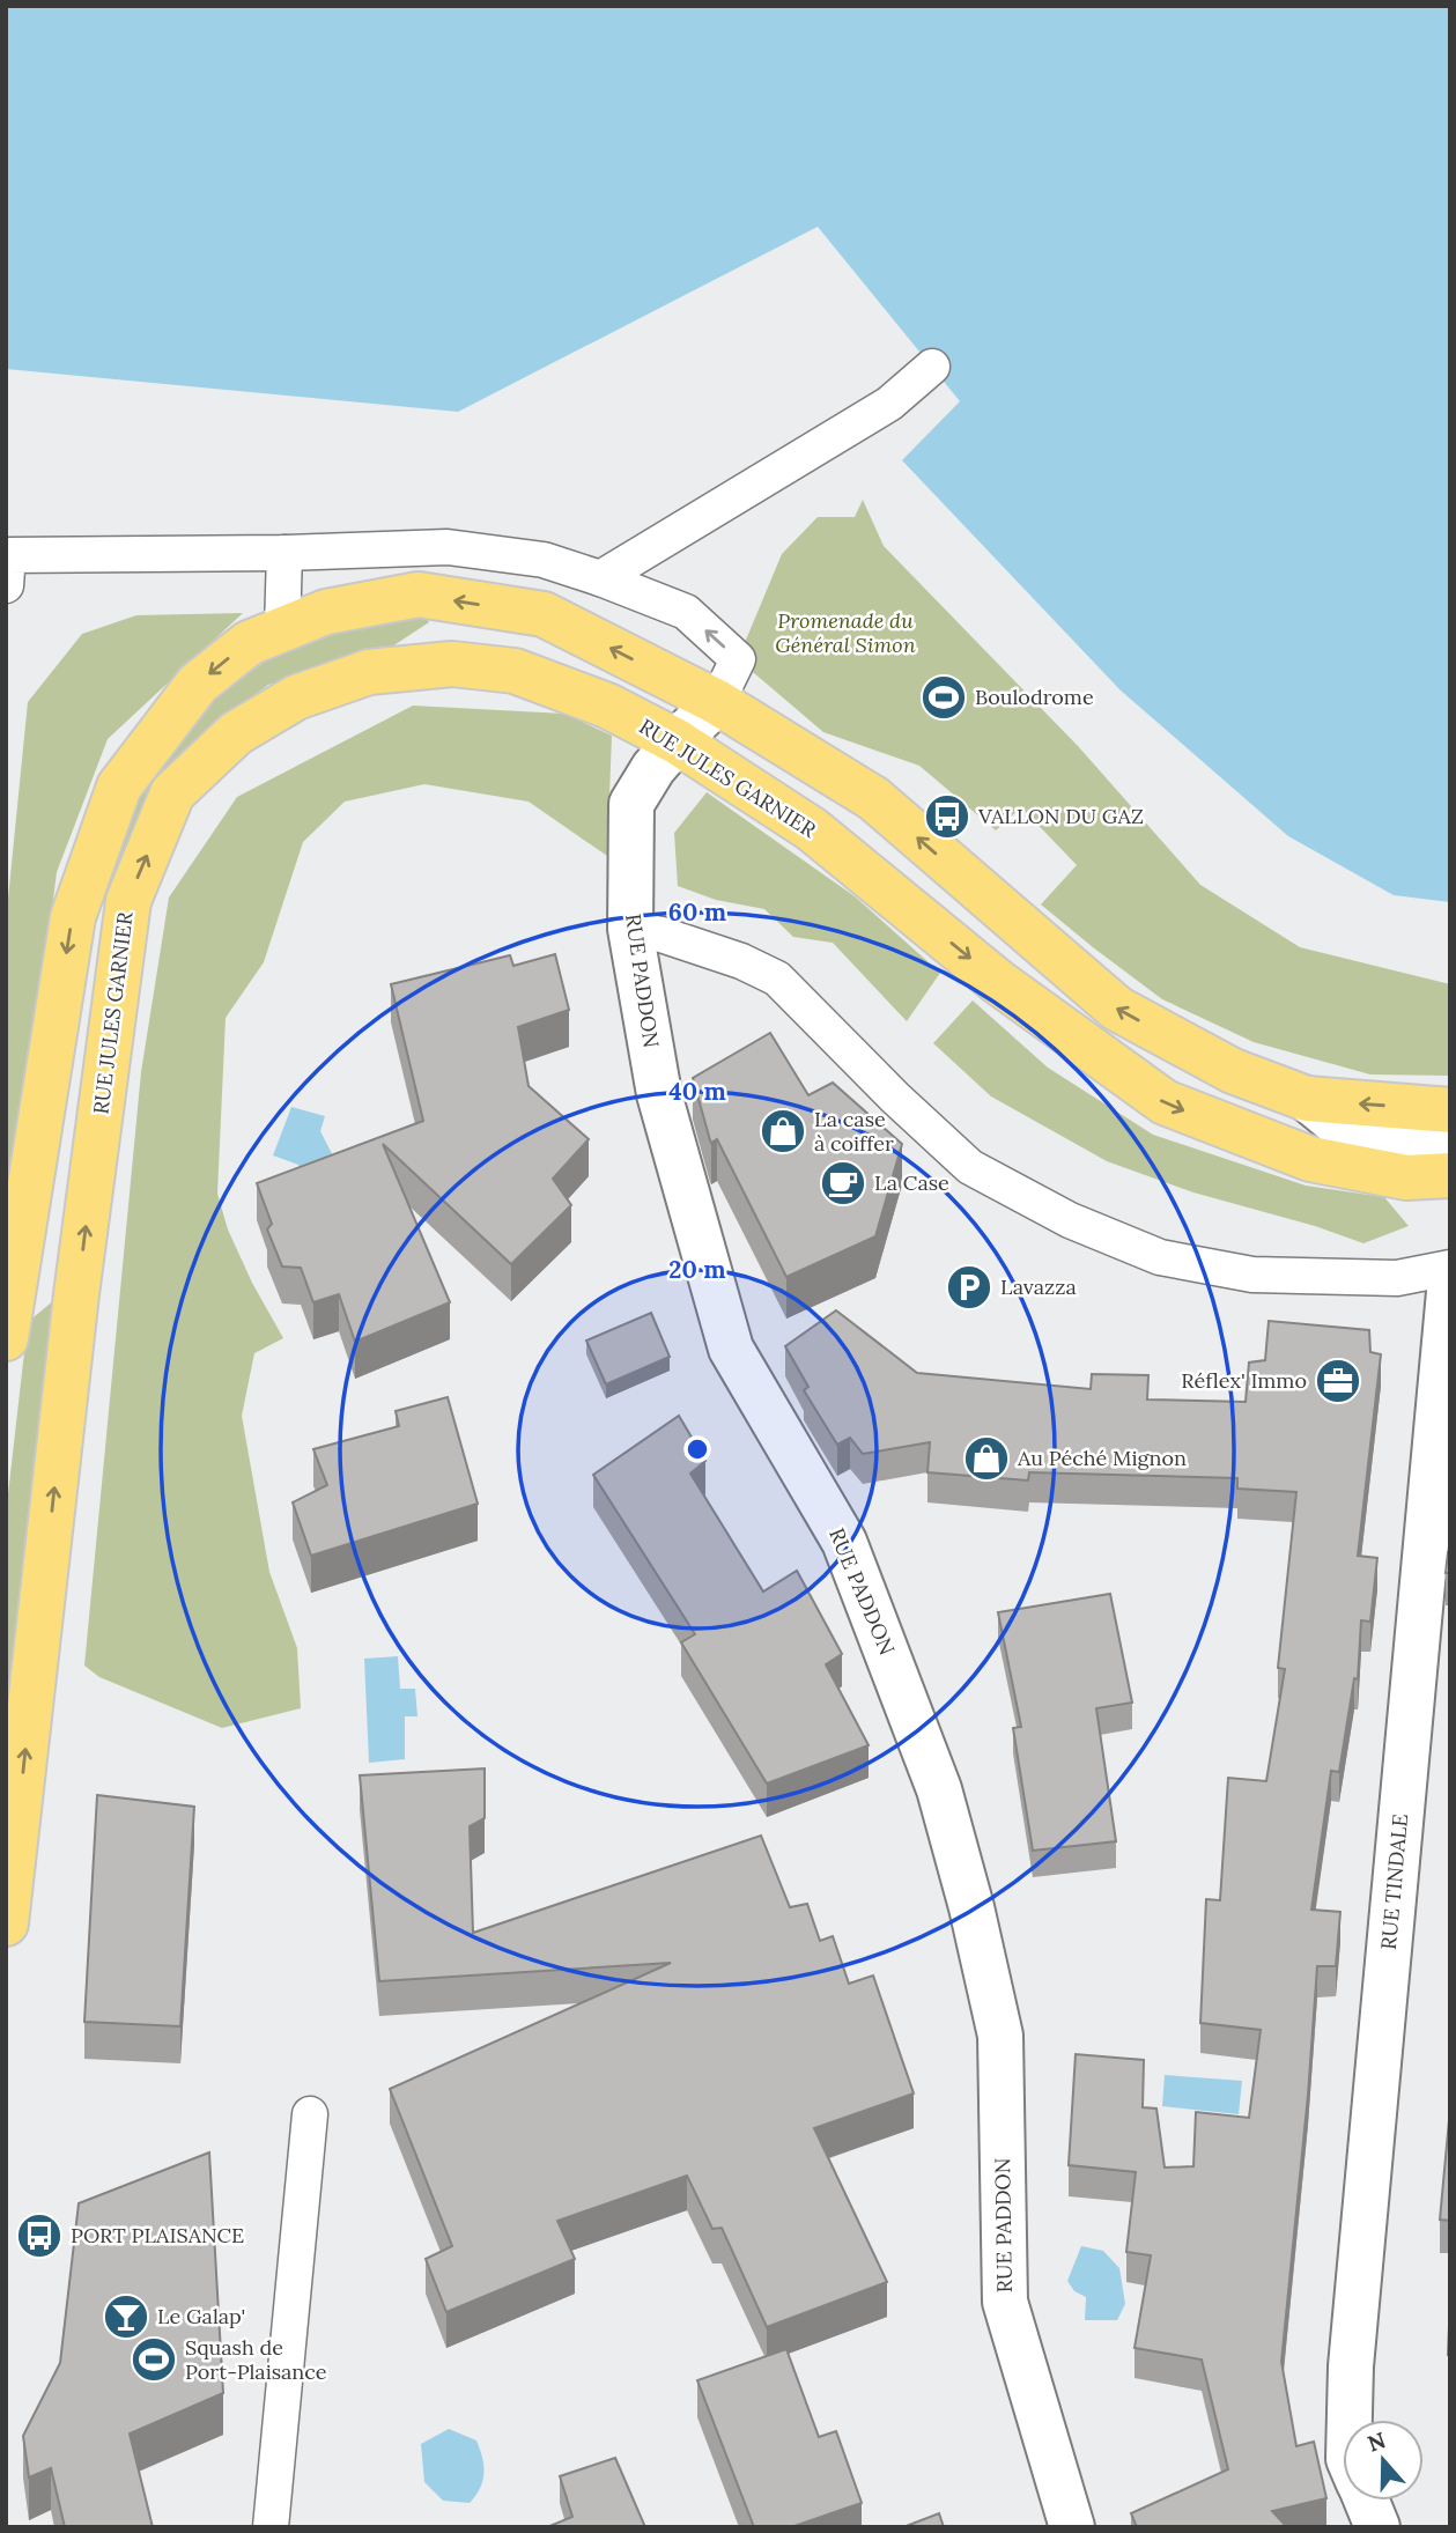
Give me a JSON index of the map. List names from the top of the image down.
{
  "streets": {
    "main road": ["RUE JULES GARNIER"],
    "street": ["RUE PADDON", "RUE TINDALE"]
  },
  "crossings": [
    ["RUE JULES GARNIER", "RUE PADDON"]
  ],
  "parks": ["Promenade du Général Simon"],
  "places": {
    "sports": ["Boulodrome", "Squash de Port-Plaisance"],
    "bus stop": ["VALLON DU GAZ", "PORT PLAISANCE"],
    "shop": ["La case à coiffer", "Au Péché Mignon"],
    "cafe": ["La Case"],
    "parking": ["Lavazza"],
    "office": ["Réflex' Immo"],
    "bar": ["Le Galap'"]
  },
  "north": "top",
  "rings": ["60 m", "40 m", "20 m"]
}
